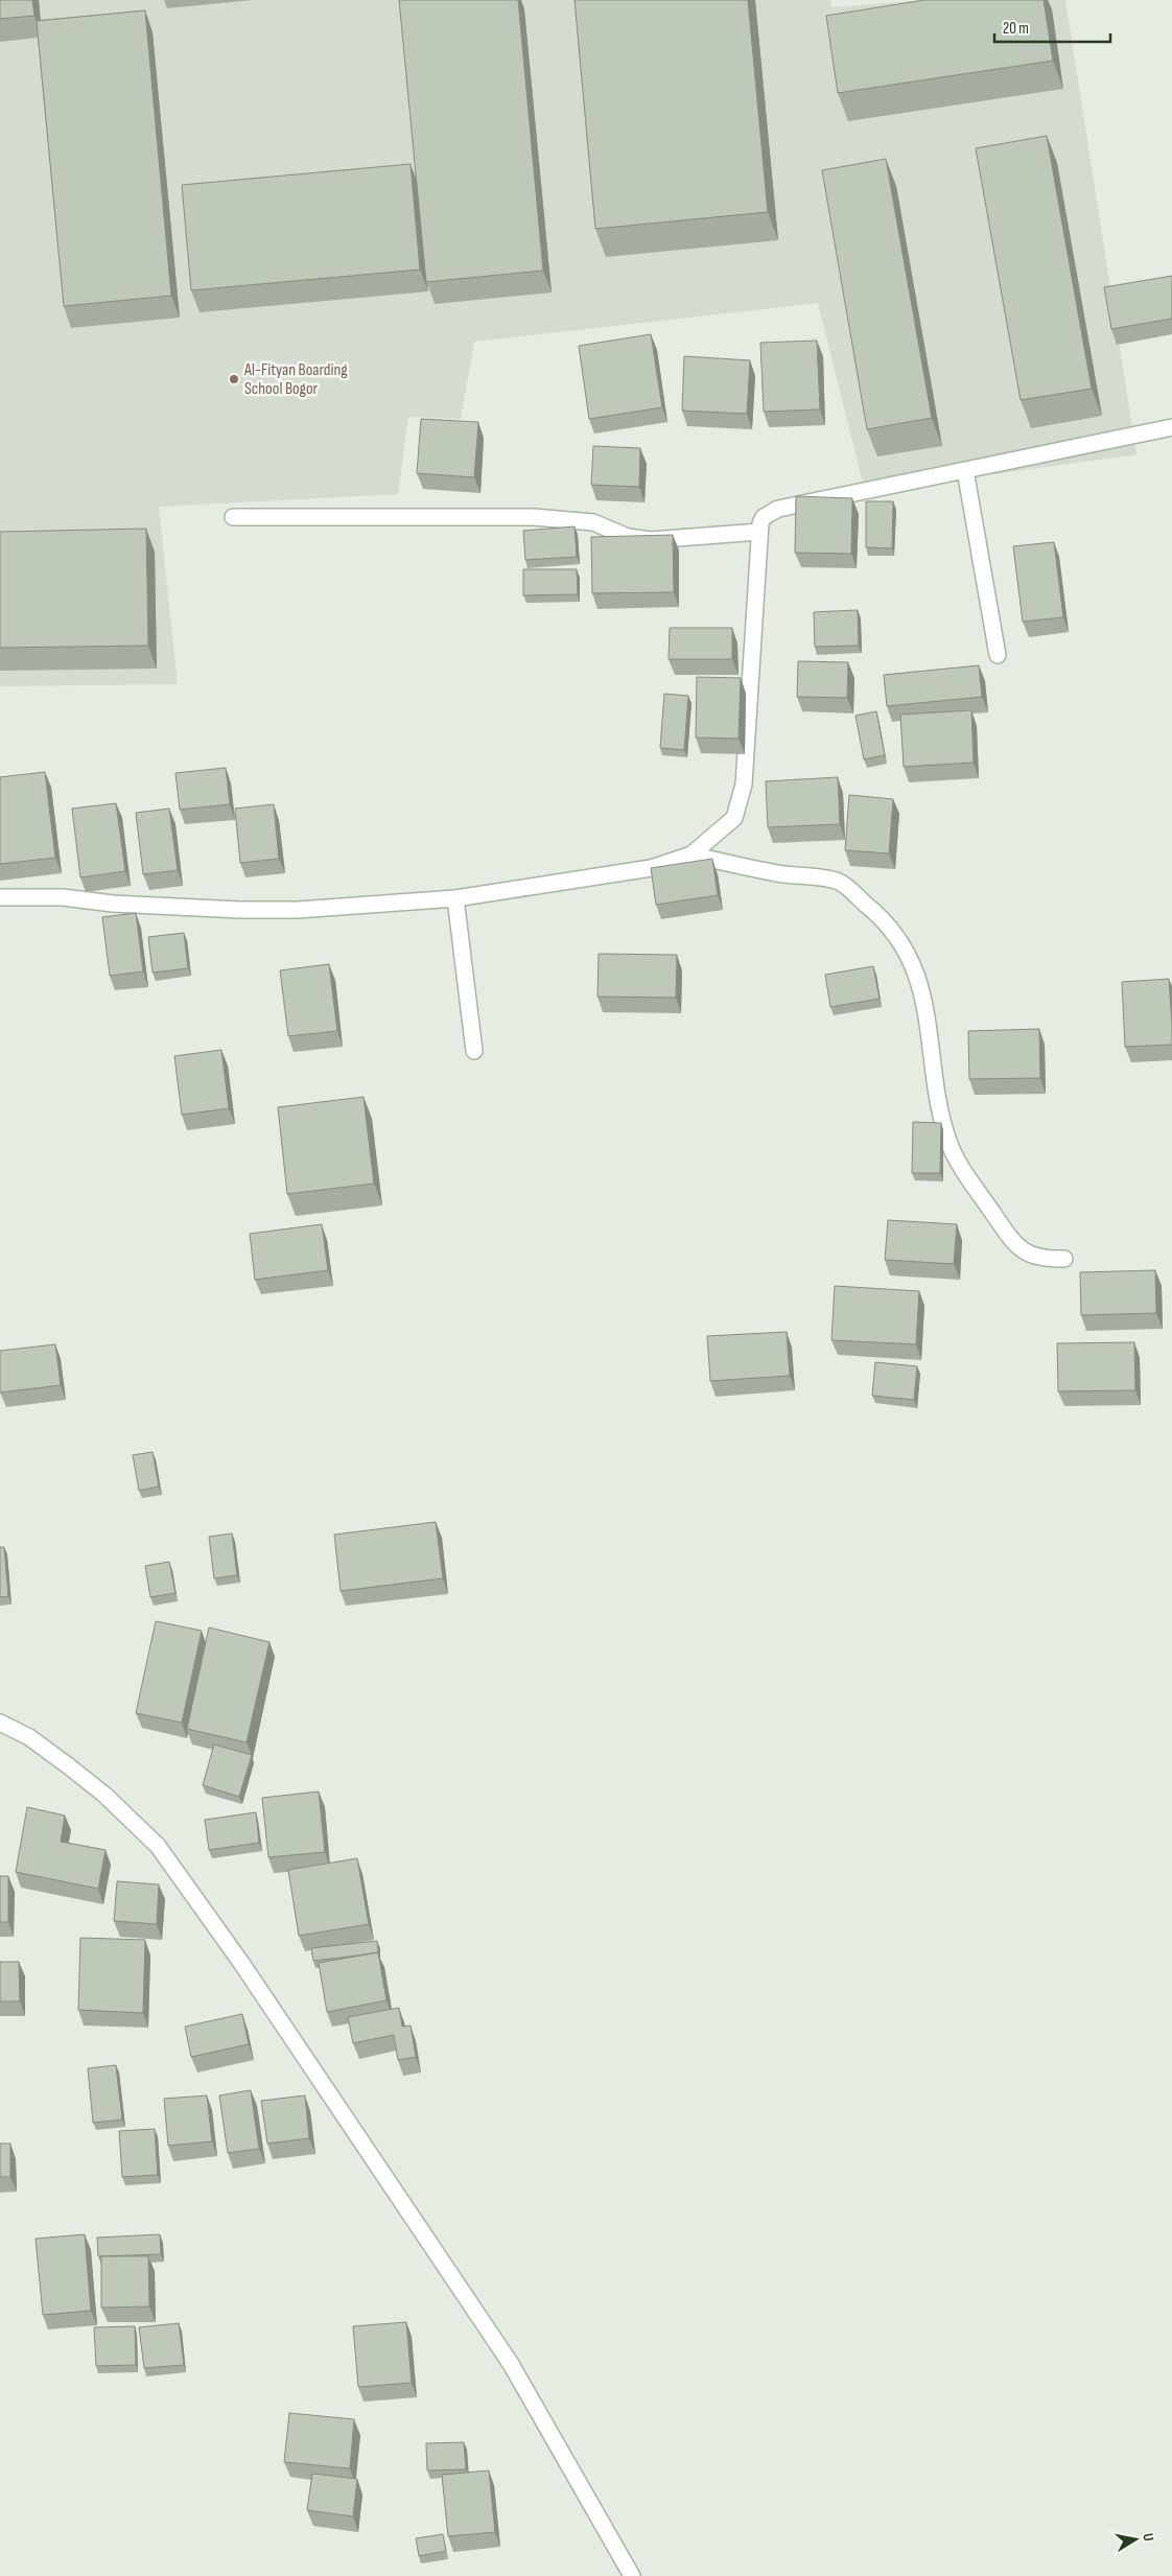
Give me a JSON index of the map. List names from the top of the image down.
{
  "places": ["Al-Fityan Boarding School Bogor"],
  "scale_bar": "20 m",
  "north": "right"
}
